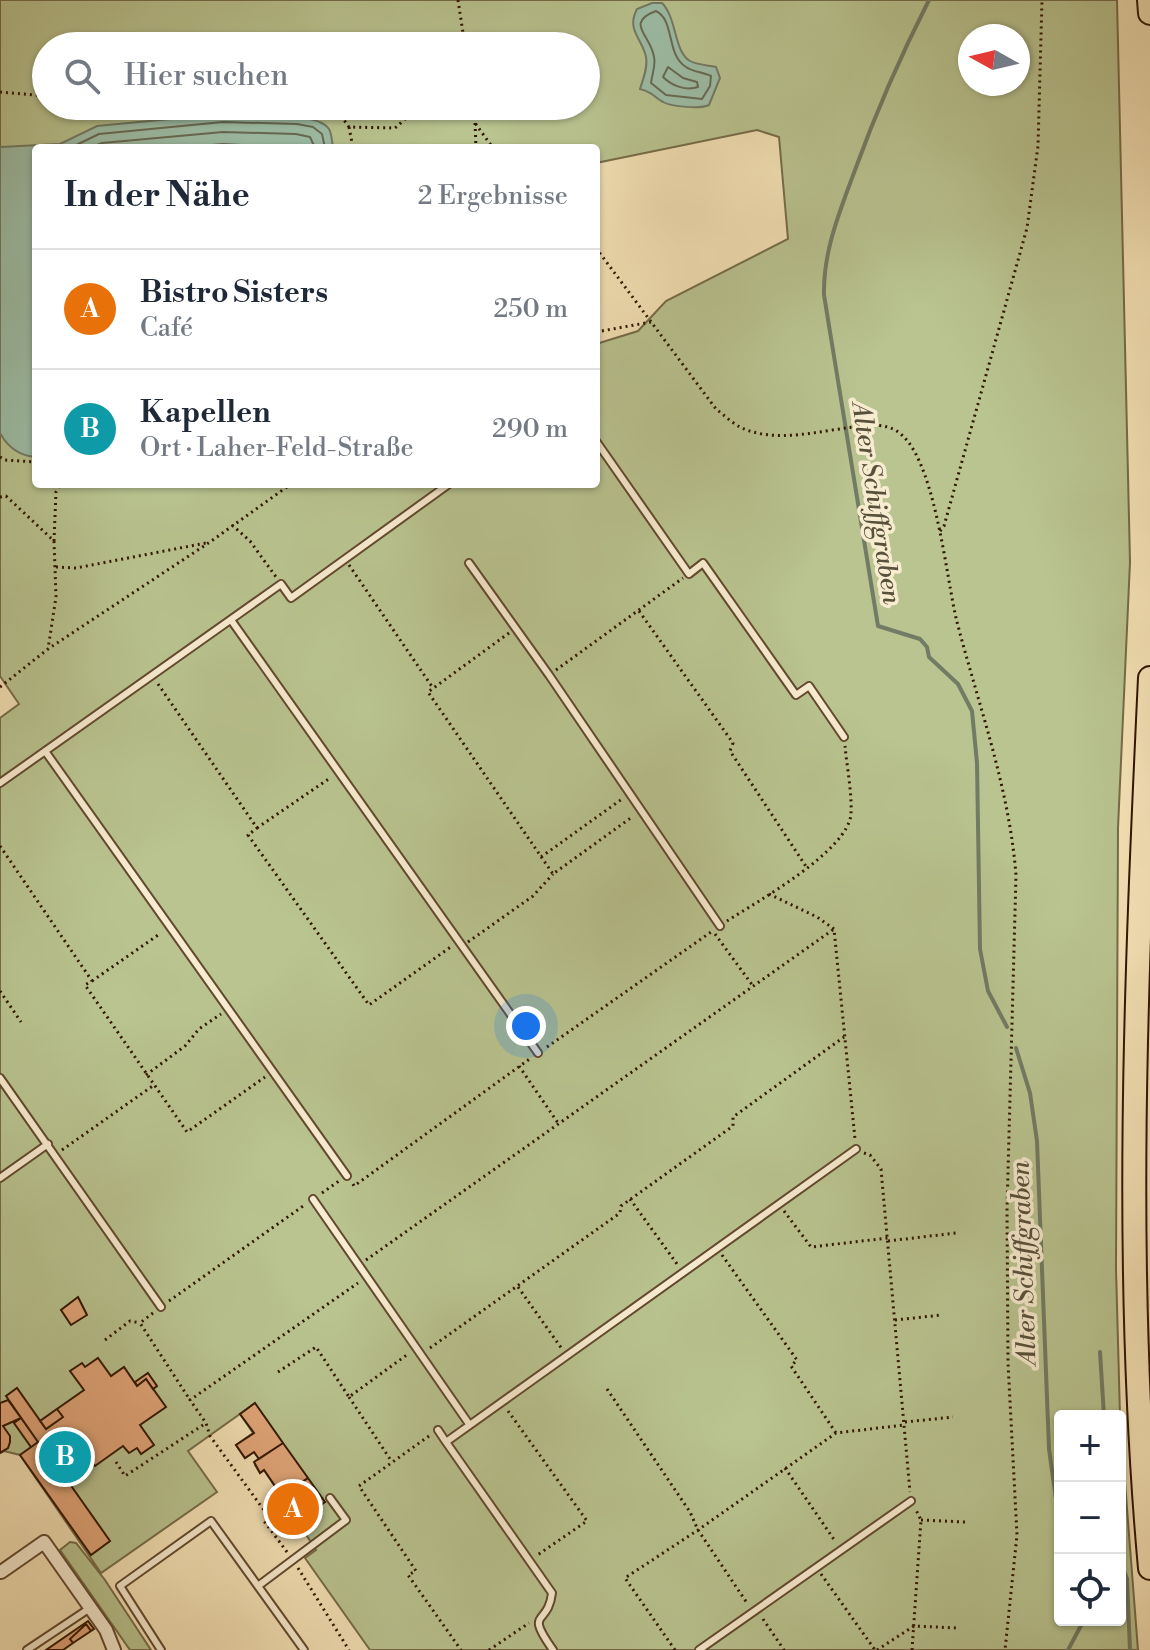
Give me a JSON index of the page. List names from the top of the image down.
{
  "water": ["Alter Schiffgraben"],
  "north": "left",
  "page": {
    "search": "Hier suchen",
    "heading": ["In der Nähe", "2 Ergebnisse"],
    "list": [
      {
        "mark": "A",
        "name": "Bistro Sisters",
        "note": "Café",
        "value": "250 m"
      },
      {
        "mark": "B",
        "name": "Kapellen",
        "note": "Ort · Laher-Feld-Straße",
        "value": "290 m"
      }
    ],
    "map_buttons": ["+", "−"],
    "pins": ["B", "A"]
  }
}
